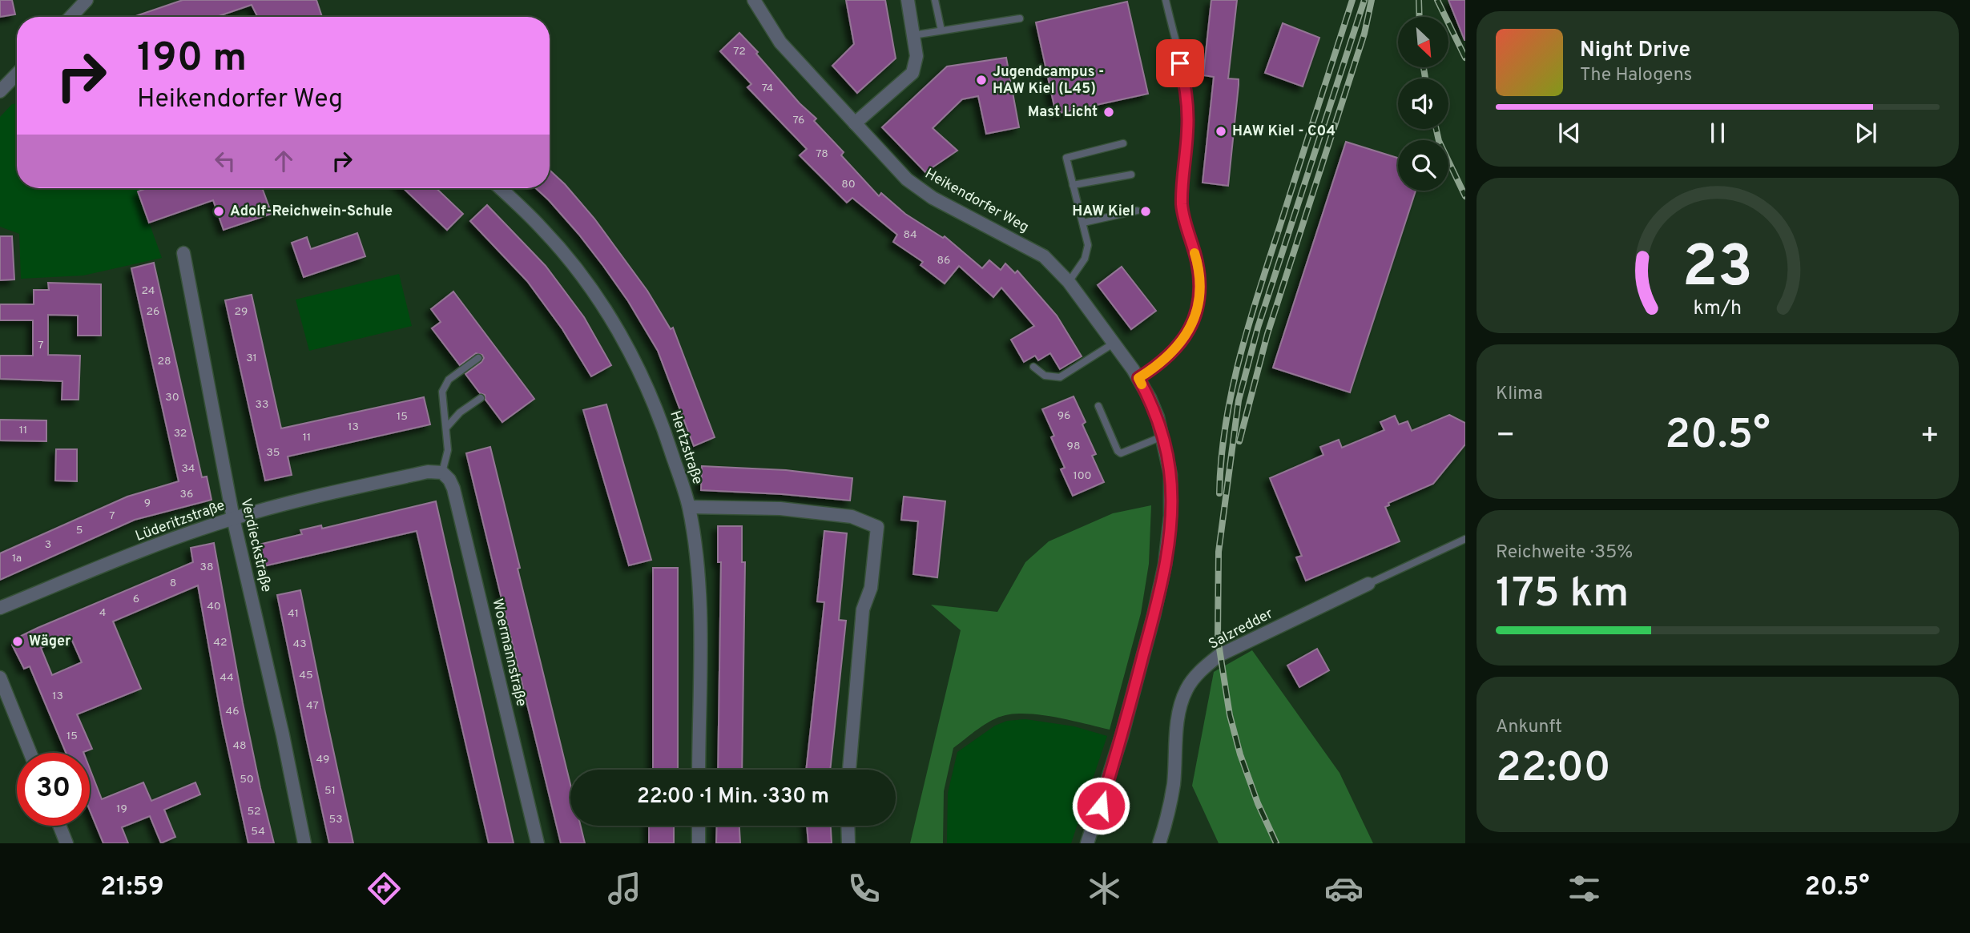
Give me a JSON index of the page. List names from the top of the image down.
{
  "streets": {
    "street": [
      "Heikendorfer Weg",
      "Hertzstraße",
      "Lüderitzstraße",
      "Verdieckstraße",
      "Salzredder",
      "Woermannstraße"
    ]
  },
  "crossings": [
    ["Lüderitzstraße", "Verdieckstraße"],
    ["Lüderitzstraße", "Woermannstraße"]
  ],
  "places": [
    "Jugendcampus - HAW Kiel (L45)",
    "Mast Licht",
    "HAW Kiel - C04",
    "Adolf-Reichwein-Schule",
    "HAW Kiel",
    "Wäger"
  ],
  "house_numbers": [
    "72",
    "74",
    "76",
    "78",
    "80",
    "84",
    "86",
    "24",
    "26",
    "29",
    "7",
    "31",
    "28",
    "30",
    "33",
    "96",
    "15",
    "13",
    "11",
    "32",
    "11",
    "98",
    "35",
    "34",
    "100",
    "36",
    "9",
    "7",
    "5",
    "3",
    "1a",
    "38",
    "8",
    "6",
    "40",
    "4",
    "41",
    "42",
    "43",
    "45",
    "44",
    "13",
    "47",
    "46",
    "15",
    "48",
    "49",
    "50",
    "51",
    "19",
    "52",
    "53",
    "54"
  ],
  "north": "bottom right",
  "page": {
    "turn": ["190 m", "Heikendorfer Weg"],
    "song": ["Night Drive", "The Halogens"],
    "tile": [
      "Klima",
      ["Reichweite · 35%", "175 km"],
      ["Ankunft", "22:00"]
    ],
    "heat": ["−", "20.5°", "+"],
    "limit": "30",
    "trip": "22:00 · 1 Min. · 330 m",
    "tabs": ["21:59", "20.5°"],
    "gauge": ["23", "km/h"]
  }
}
